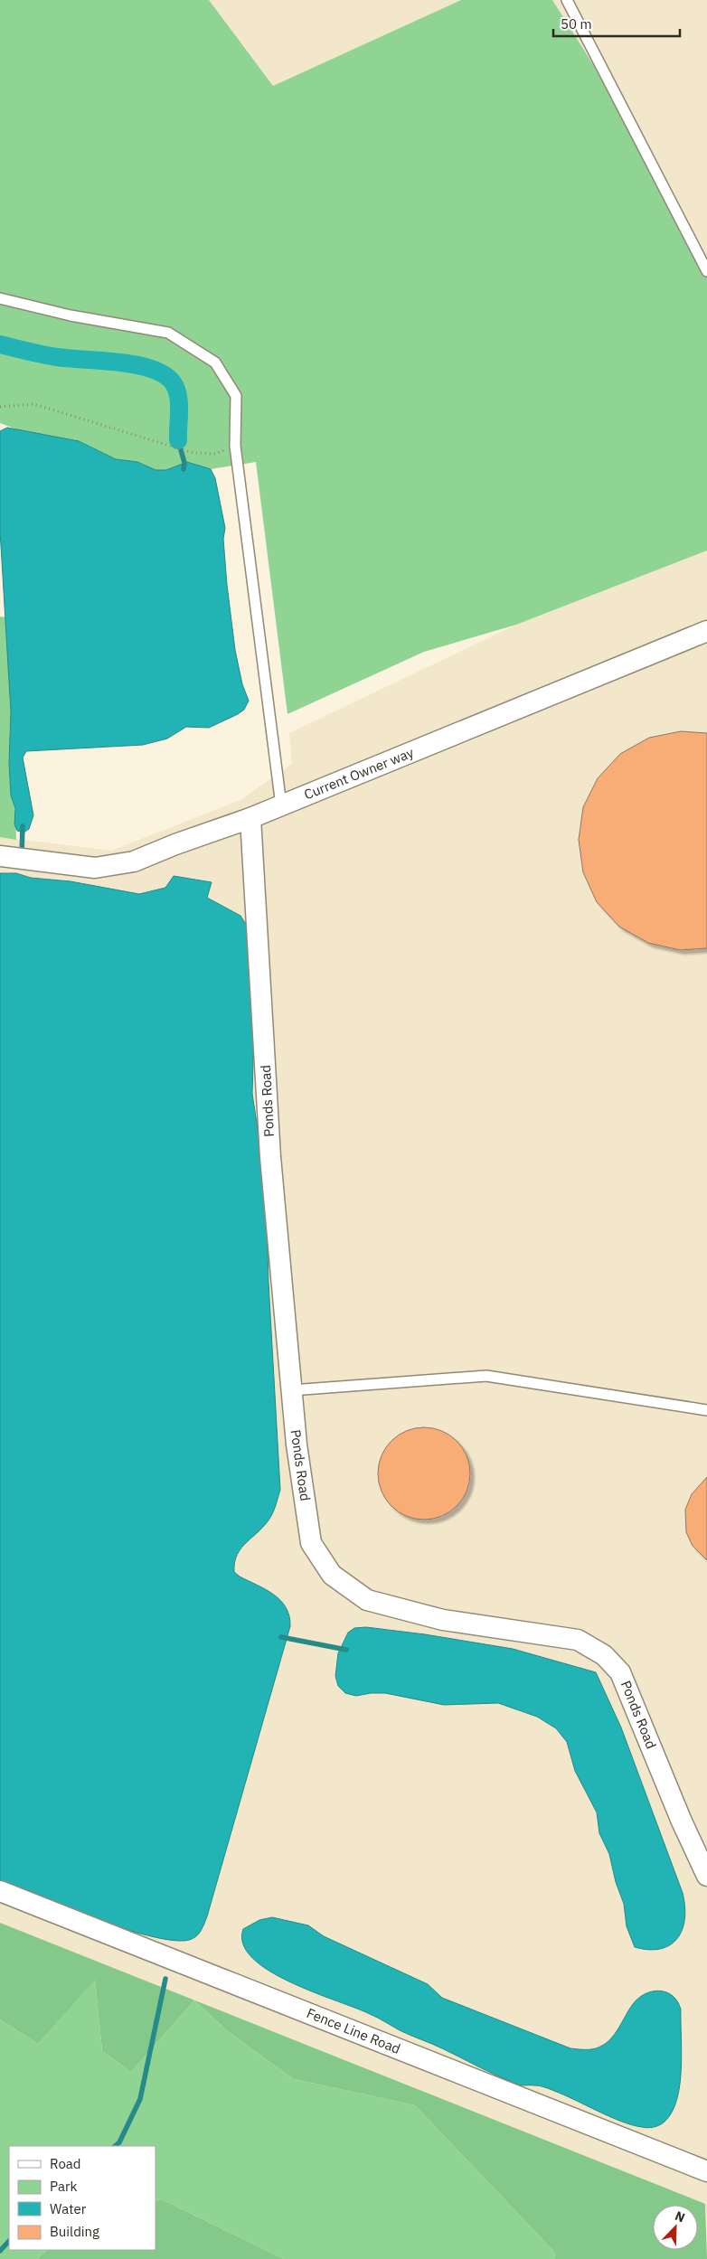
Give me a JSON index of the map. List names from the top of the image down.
{
  "streets": {
    "street": ["Current Owner way", "Ponds Road", "Fence Line Road"]
  },
  "crossings": [
    ["Current Owner way", "Ponds Road"]
  ],
  "legend": [
    "Road",
    "Park",
    "Water",
    "Building"
  ],
  "scale_bar": "50 m",
  "north": "top right"
}
